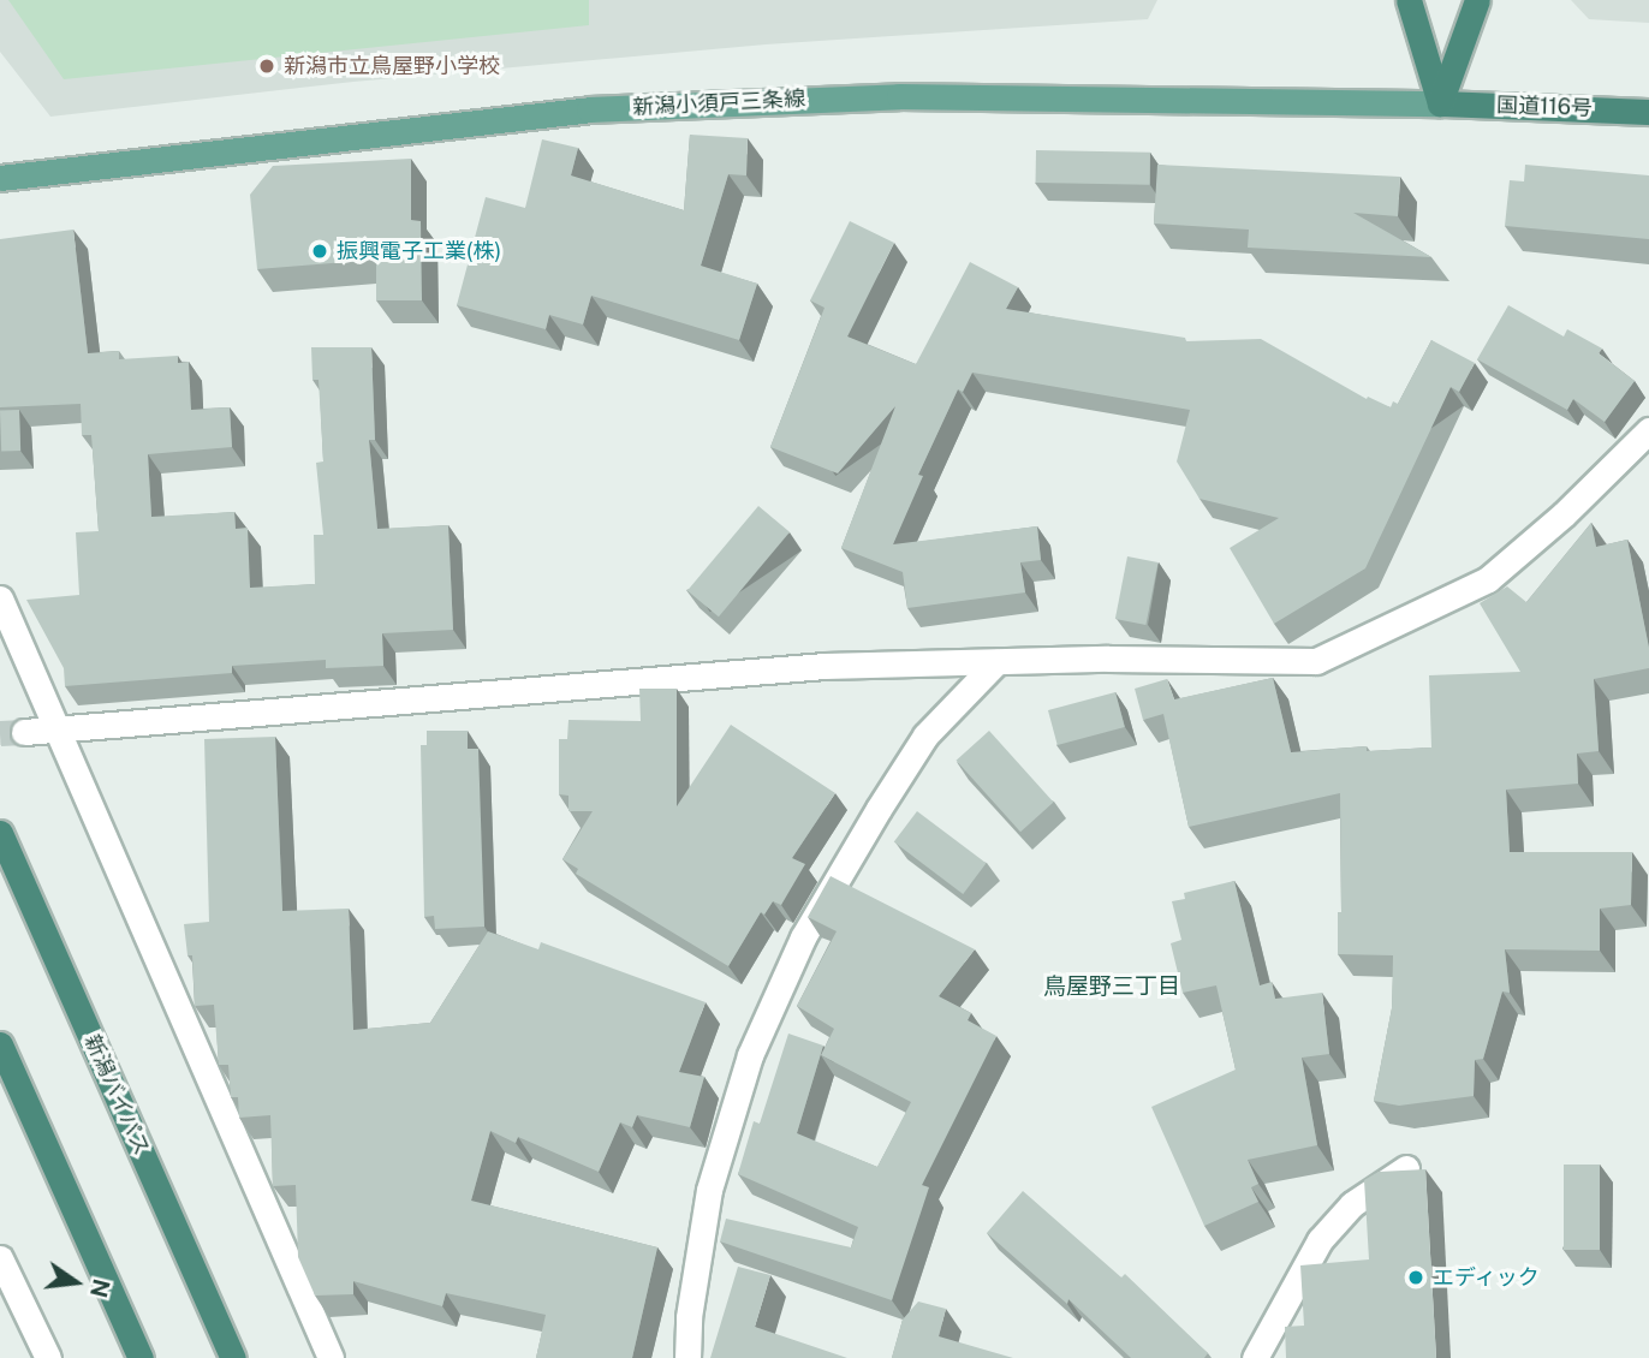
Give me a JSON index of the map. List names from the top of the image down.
{
  "streets": {
    "highway": ["国道116号", "新潟バイパス"],
    "main road": ["新潟小須戸三条線"]
  },
  "crossings": [
    ["新潟小須戸三条線", "国道116号"]
  ],
  "districts": ["鳥屋野三丁目"],
  "places": ["新潟市立鳥屋野小学校", "振興電子工業(株)", "エディック"],
  "north": "right"
}
